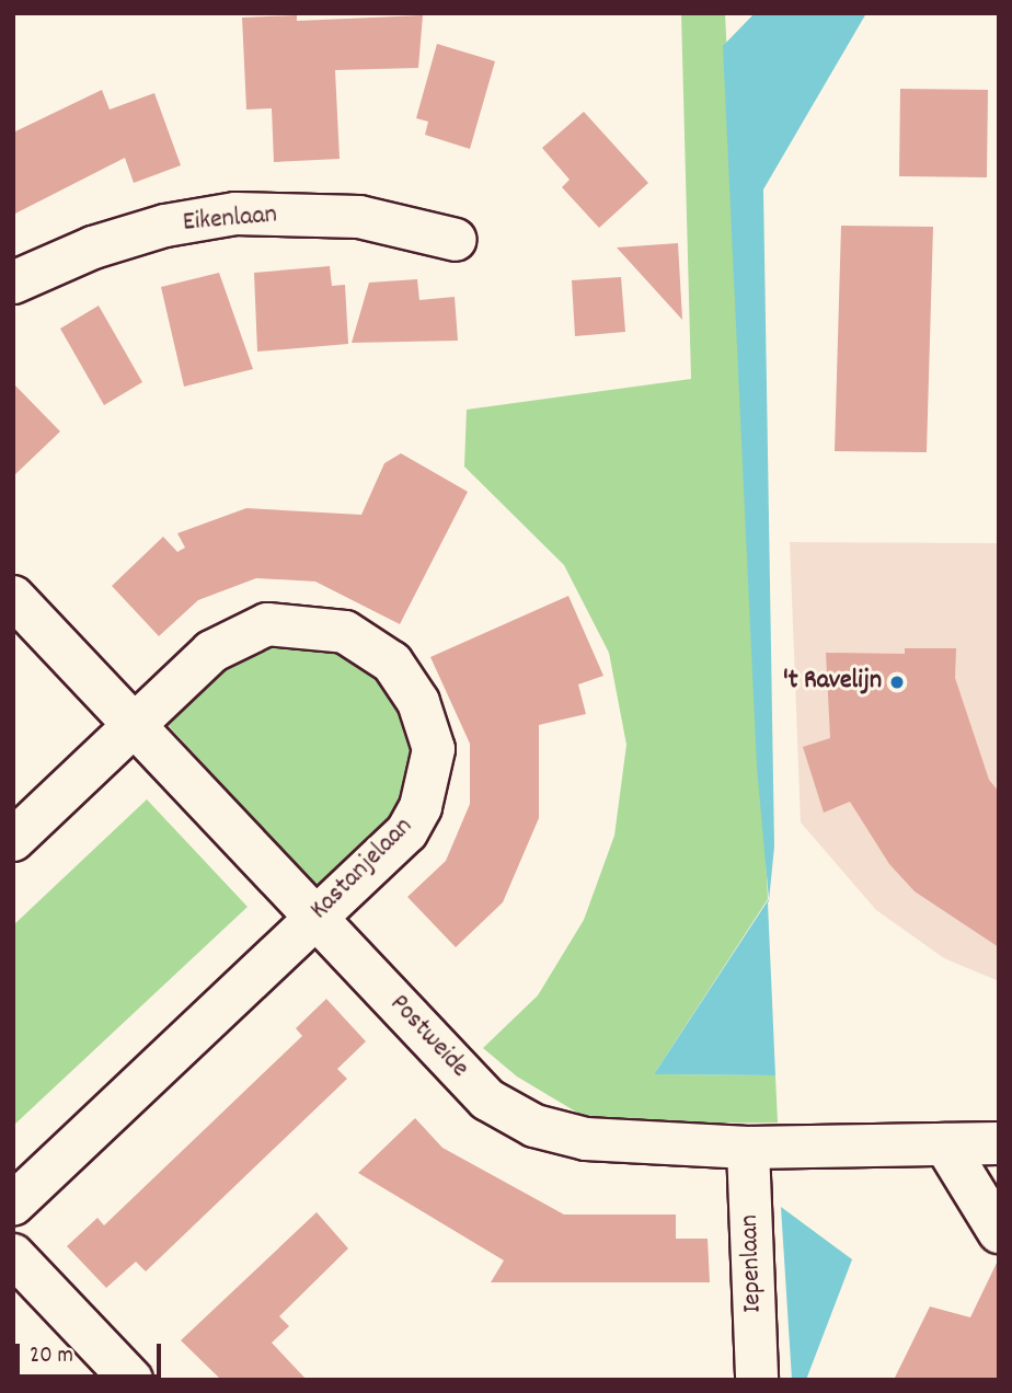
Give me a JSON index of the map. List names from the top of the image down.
{
  "streets": {
    "street": [
      "Eikenlaan",
      "Kastanjelaan",
      "Postweide",
      "Iepenlaan"
    ]
  },
  "crossings": [
    ["Kastanjelaan", "Postweide"],
    ["Postweide", "Iepenlaan"]
  ],
  "places": ["'t Ravelijn"],
  "scale_bar": "20 m"
}
